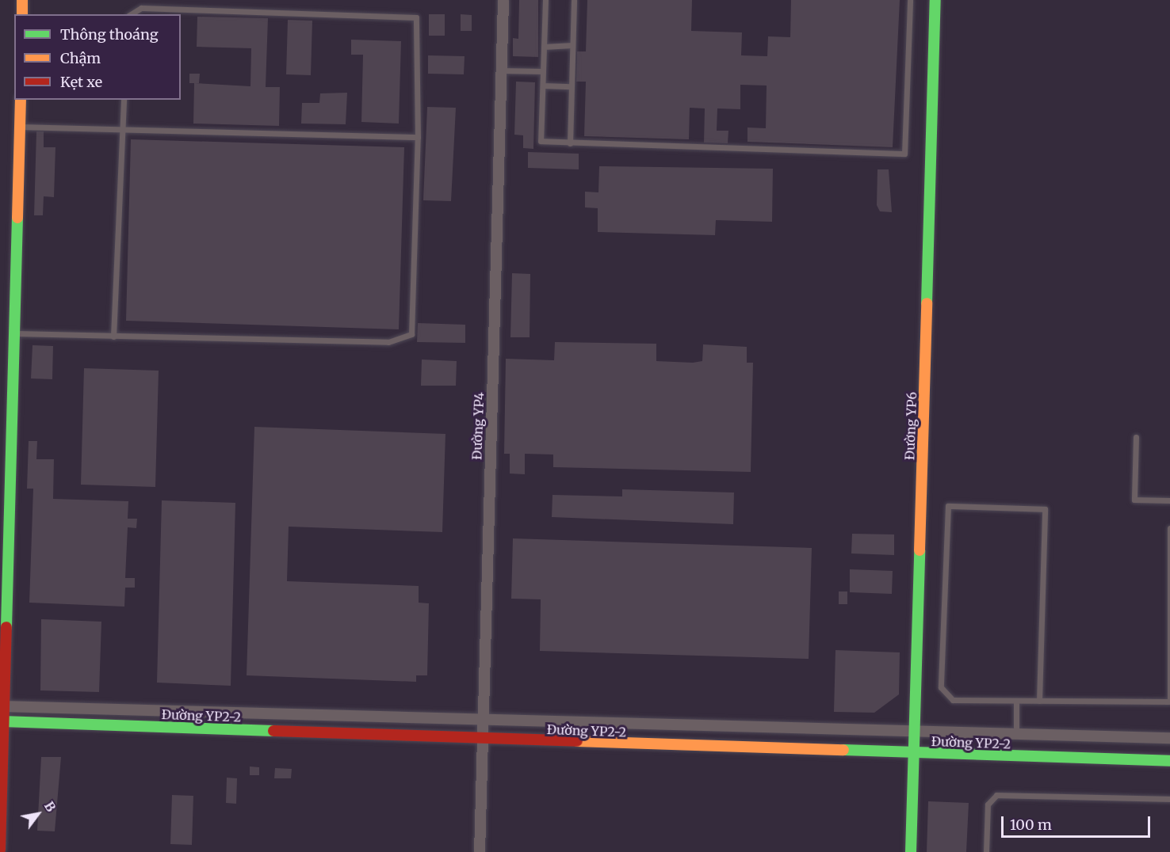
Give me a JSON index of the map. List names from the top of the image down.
{
  "streets": {
    "street": ["Đường YP4", "Đường YP6", "Đường YP2-2"]
  },
  "crossings": [
    ["Đường YP4", "Đường YP2-2"],
    ["Đường YP6", "Đường YP2-2"]
  ],
  "legend": ["Thông thoáng", "Chậm", "Kẹt xe"],
  "scale_bar": "100 m",
  "north": "top right"
}
